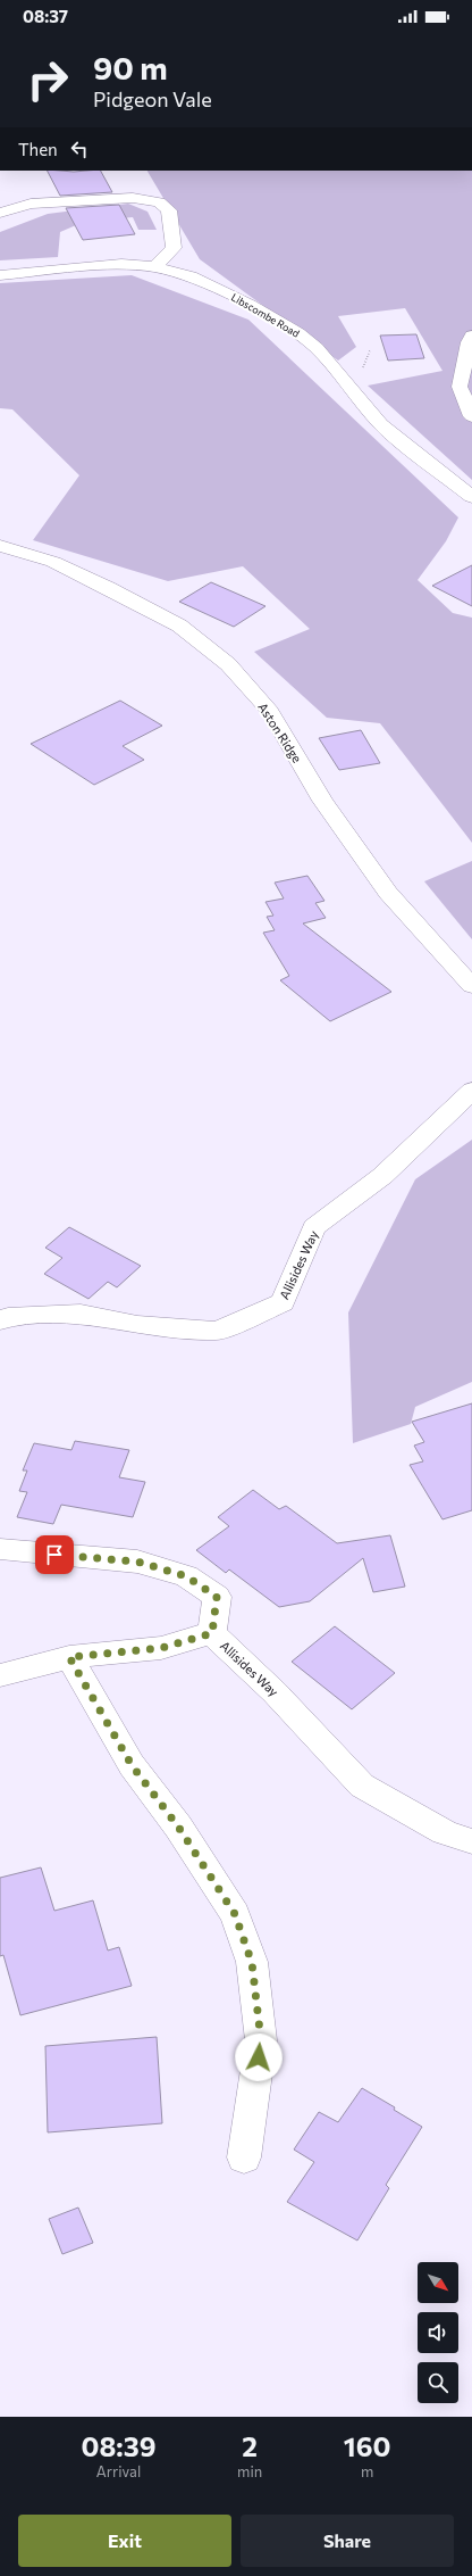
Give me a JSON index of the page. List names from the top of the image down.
{
  "streets": {
    "street": ["Libscombe Road", "Aston Ridge", "Allisides Way"]
  },
  "north": "bottom right",
  "page": {
    "status": "08:37",
    "turn": ["90 m", "Pidgeon Vale"],
    "then": "Then",
    "eta": [
      "08:39",
      "Arrival",
      "2",
      "min",
      "160",
      "m"
    ],
    "buttons": ["Exit", "Share"]
  }
}
